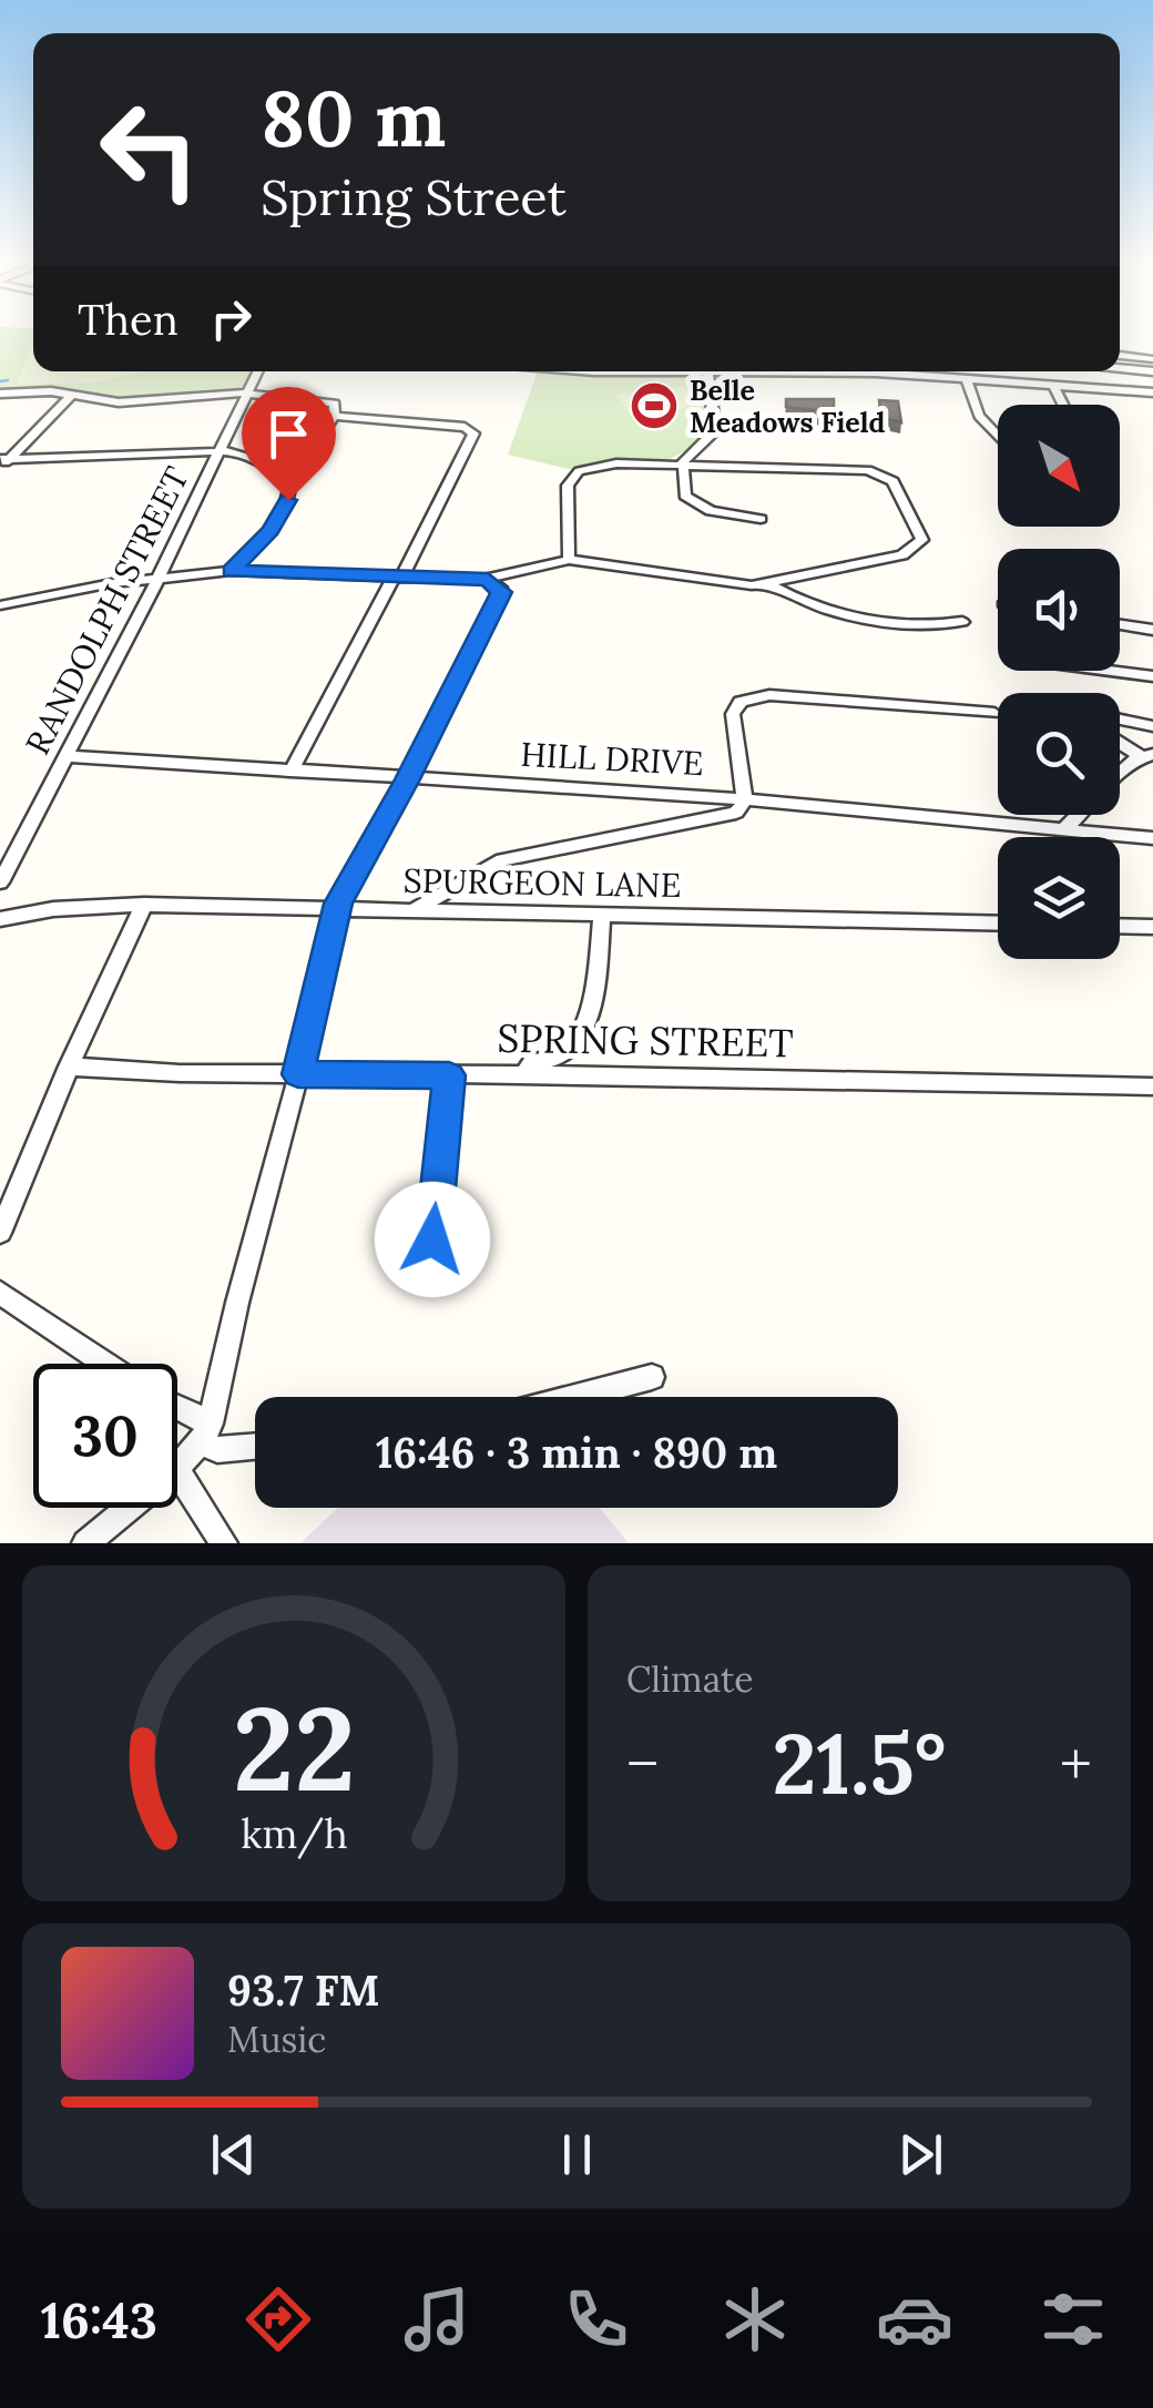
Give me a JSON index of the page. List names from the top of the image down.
{
  "streets": {
    "street": [
      "RANDOLPH STREET",
      "HILL DRIVE",
      "SPURGEON LANE",
      "SPRING STREET"
    ]
  },
  "crossings": [
    ["RANDOLPH STREET", "HILL DRIVE"]
  ],
  "places": {
    "sports": ["Belle Meadows Field"]
  },
  "north": "bottom right",
  "page": {
    "turn": ["80 m", "Spring Street"],
    "then": "Then",
    "limit": "30",
    "trip": "16:46 · 3 min · 890 m",
    "tile": "Climate",
    "heat": ["−", "21.5°", "+"],
    "song": ["93.7 FM", "Music"],
    "tabs": "16:43",
    "gauge": ["22", "km/h"]
  }
}
